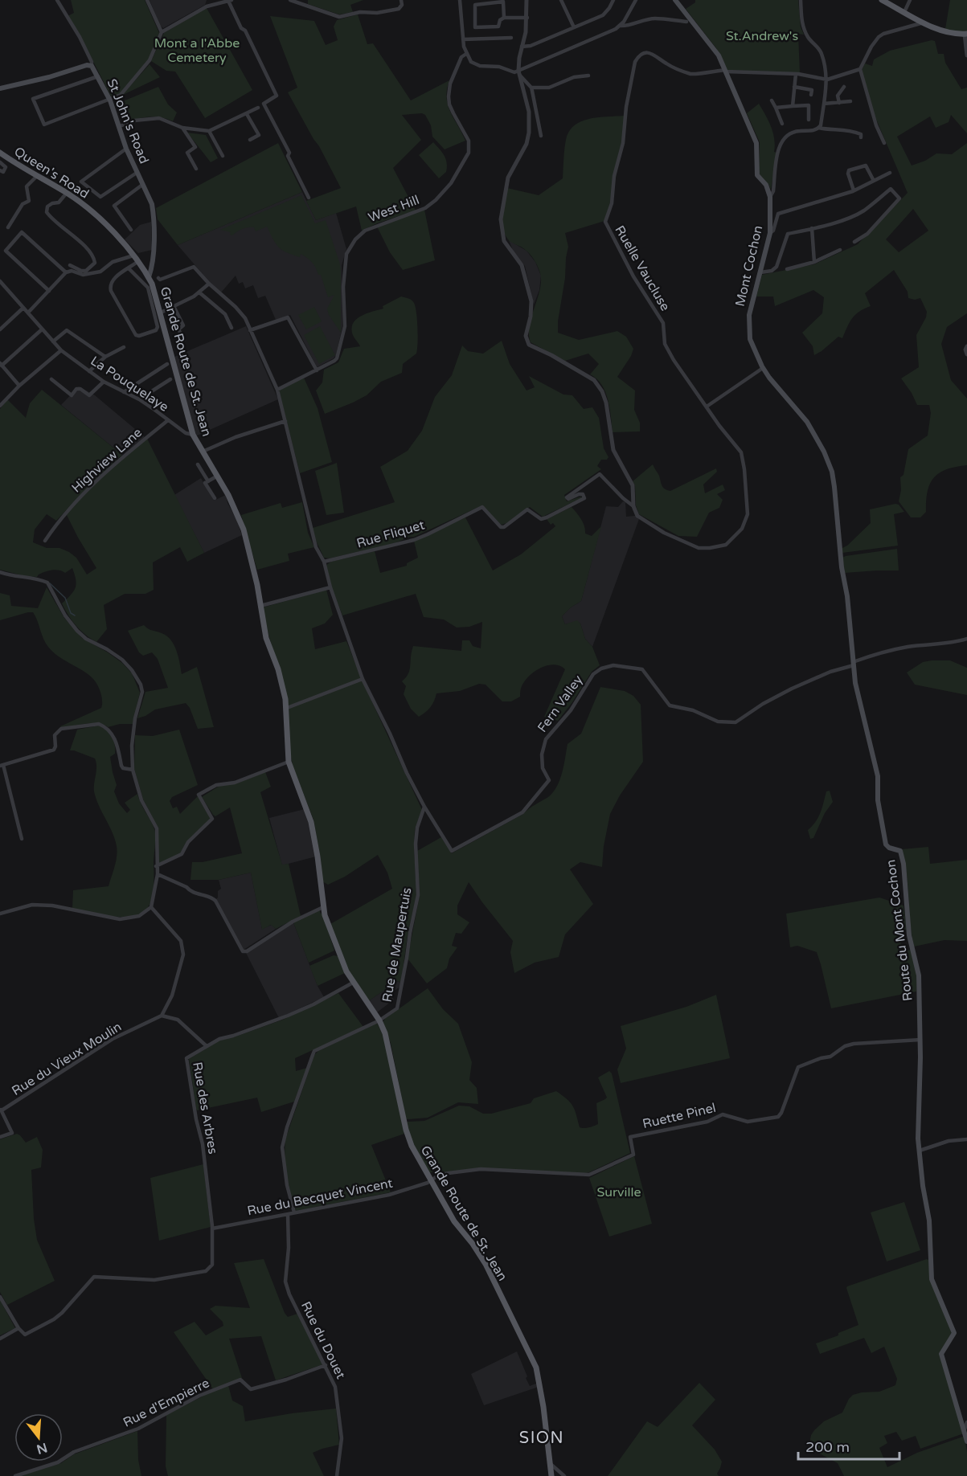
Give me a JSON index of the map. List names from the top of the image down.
{
  "streets": {
    "main road": [
      "St John's Road",
      "Queen's Road",
      "Mont Cochon",
      "Grande Route de St. Jean",
      "Route du Mont Cochon"
    ],
    "street": [
      "West Hill",
      "Ruelle Vaucluse",
      "La Pouquelaye",
      "Highview Lane",
      "Rue Fliquet",
      "Fern Valley",
      "Rue de Maupertuis",
      "Rue du Vieux Moulin",
      "Rue des Arbres",
      "Ruette Pinel",
      "Rue du Becquet Vincent",
      "Rue du Douet",
      "Rue d'Empierre"
    ]
  },
  "crossings": [
    ["St John's Road", "Queen's Road"],
    ["St John's Road", "Grande Route de St. Jean"],
    ["Queen's Road", "Grande Route de St. Jean"],
    ["Mont Cochon", "Ruelle Vaucluse"],
    ["Mont Cochon", "Route du Mont Cochon"],
    ["Grande Route de St. Jean", "La Pouquelaye"],
    ["Grande Route de St. Jean", "Rue de Maupertuis"],
    ["Grande Route de St. Jean", "Rue des Arbres"],
    ["Grande Route de St. Jean", "Ruette Pinel"],
    ["Grande Route de St. Jean", "Rue du Becquet Vincent"],
    ["La Pouquelaye", "Highview Lane"],
    ["Fern Valley", "Route du Mont Cochon"],
    ["Fern Valley", "Rue de Maupertuis"],
    ["Route du Mont Cochon", "Ruette Pinel"],
    ["Rue de Maupertuis", "Rue du Becquet Vincent"],
    ["Rue des Arbres", "Rue du Becquet Vincent"],
    ["Ruette Pinel", "Rue du Becquet Vincent"],
    ["Rue du Becquet Vincent", "Rue du Douet"],
    ["Rue du Douet", "Rue d'Empierre"]
  ],
  "districts": ["SION"],
  "parks": ["St.Andrew's", "Mont a l'Abbe Cemetery", "Surville"],
  "scale_bar": "200 m",
  "north": "bottom"
}
